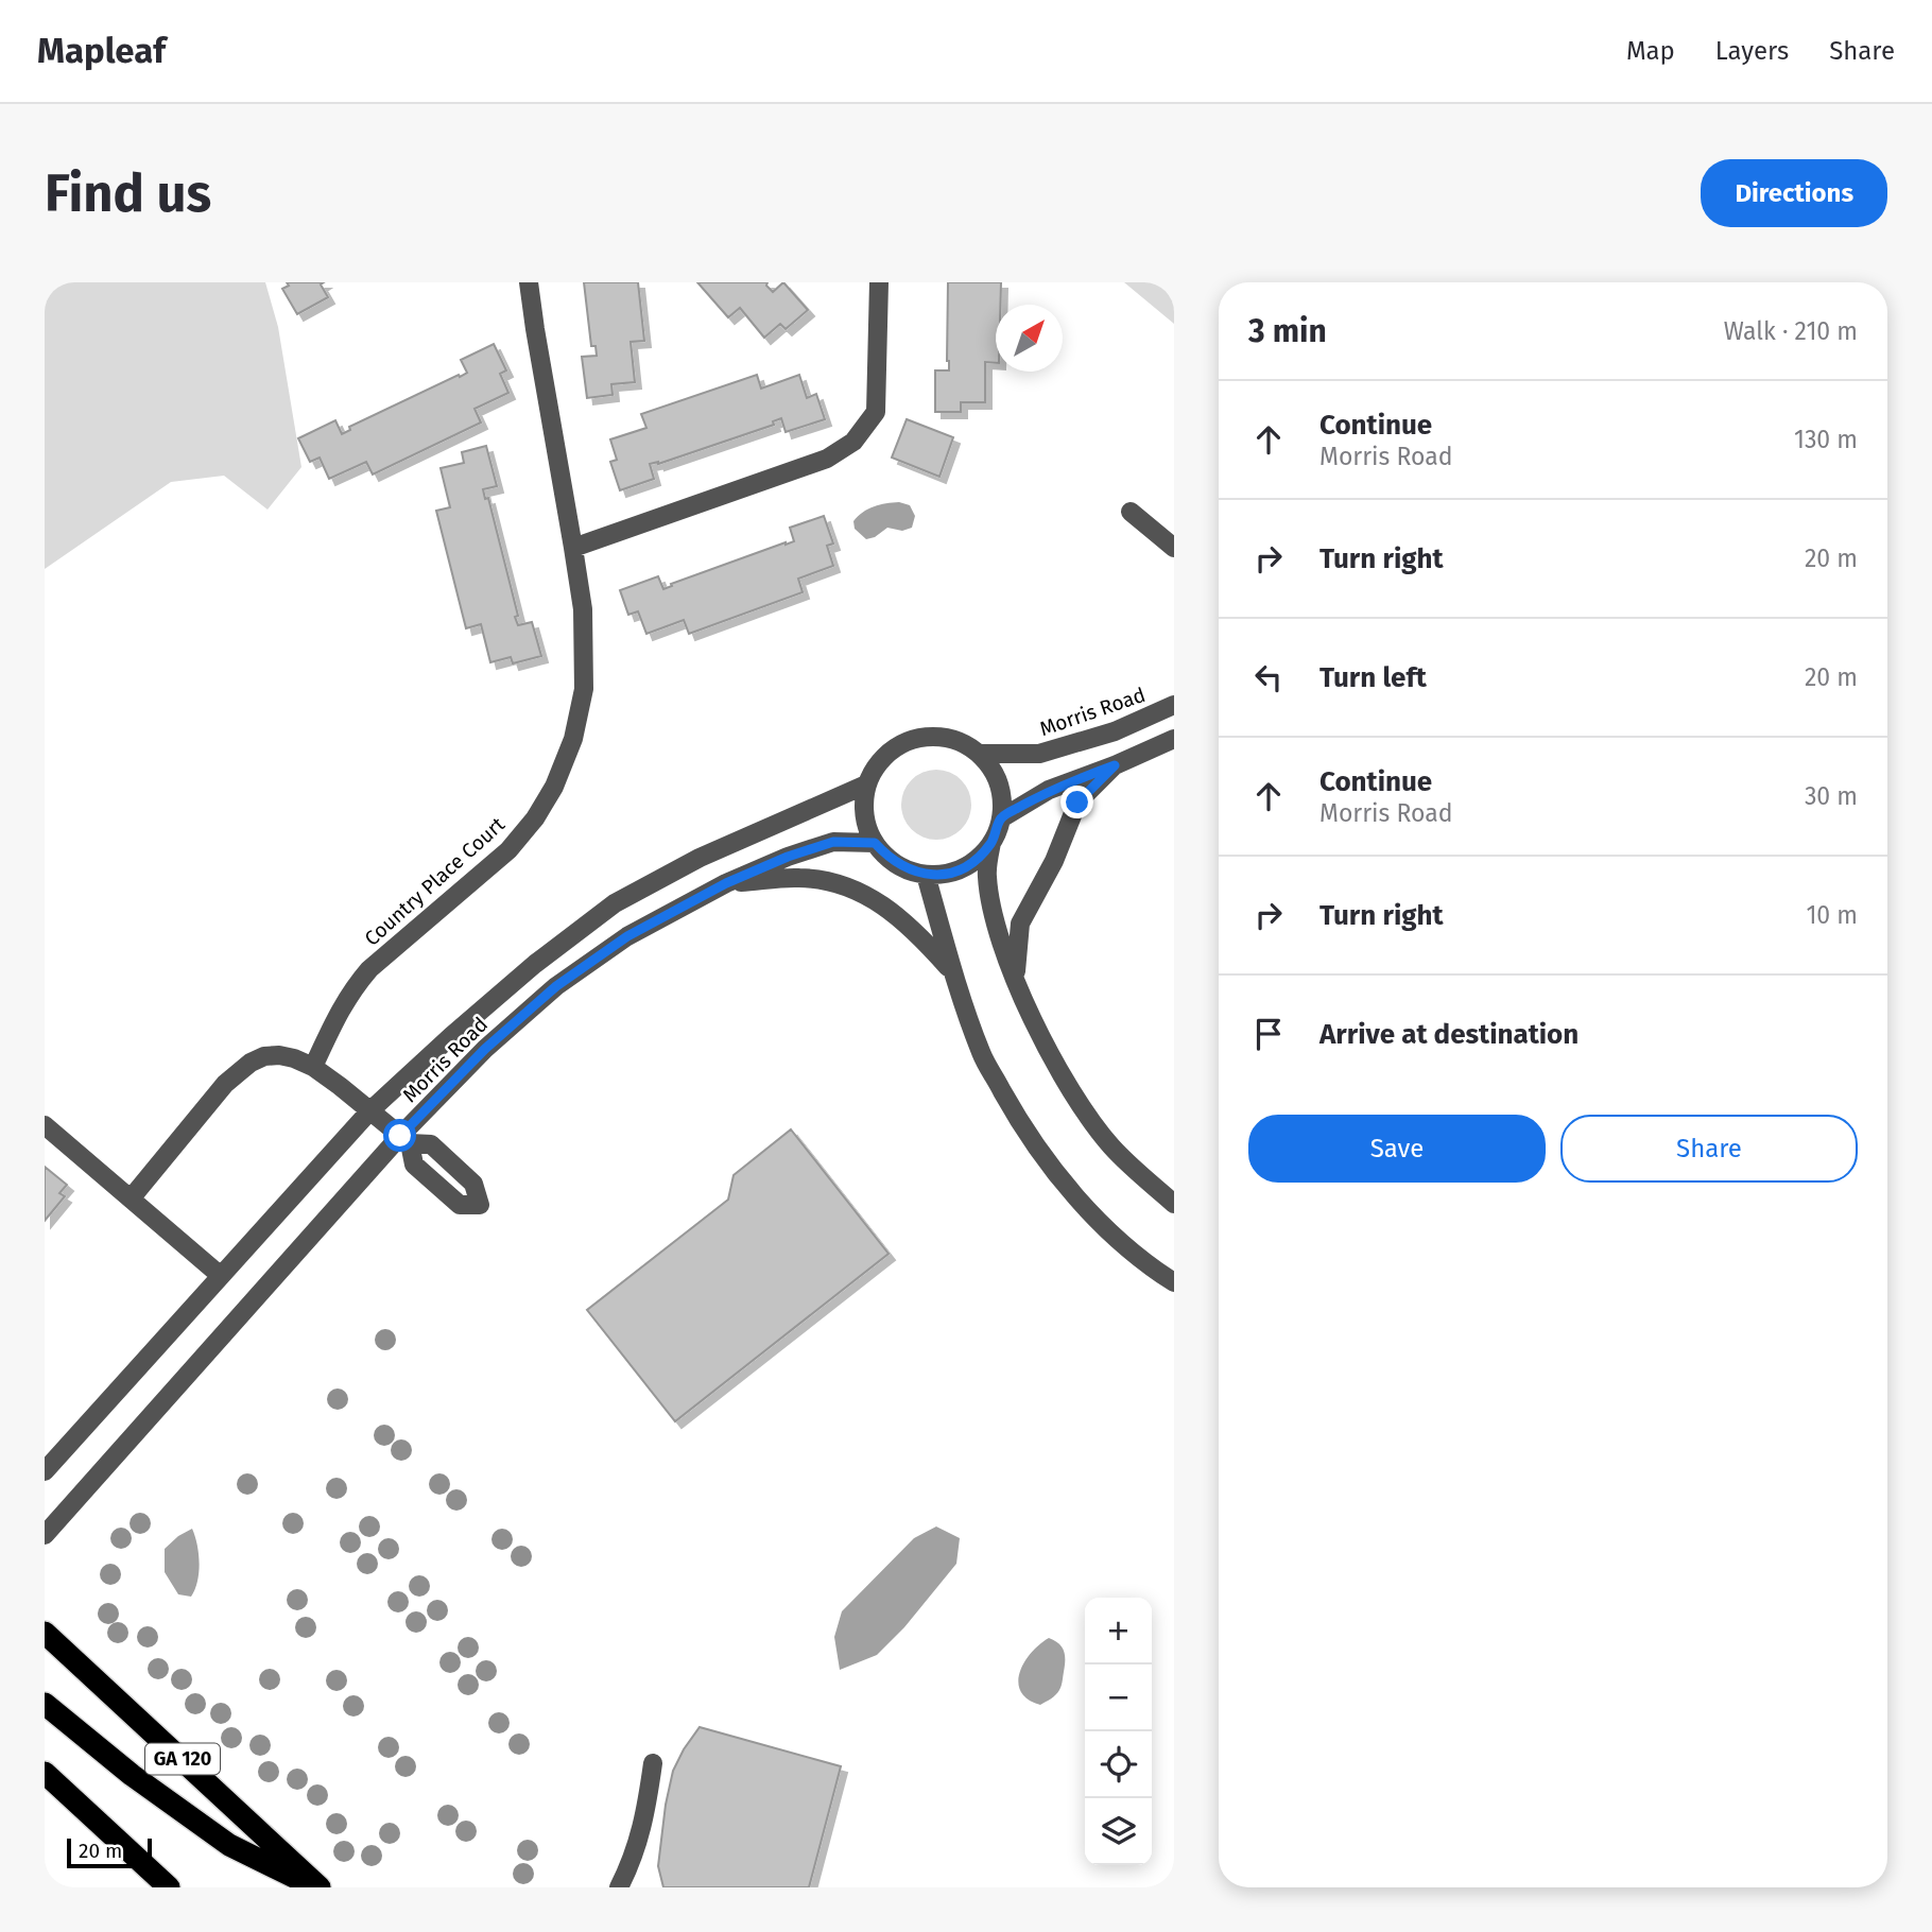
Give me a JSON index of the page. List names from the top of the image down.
{
  "streets": {
    "highway": ["GA 120"],
    "street": ["Morris Road", "Country Place Court"]
  },
  "scale_bar": "20 m",
  "north": "top right",
  "page": {
    "header": "Mapleaf",
    "nav": ["Map", "Layers", "Share"],
    "buttons": [
      "Directions",
      ["Save", "Share"]
    ],
    "title": "Find us",
    "heading": ["3 min", "Walk · 210 m"],
    "list": [
      ["Continue", "Morris Road", "130 m"],
      ["Turn right", "20 m"],
      ["Turn left", "20 m"],
      ["Continue", "Morris Road", "30 m"],
      ["Turn right", "10 m"],
      "Arrive at destination"
    ],
    "map_buttons": ["+", "−"],
    "scale": "20 m"
  }
}
